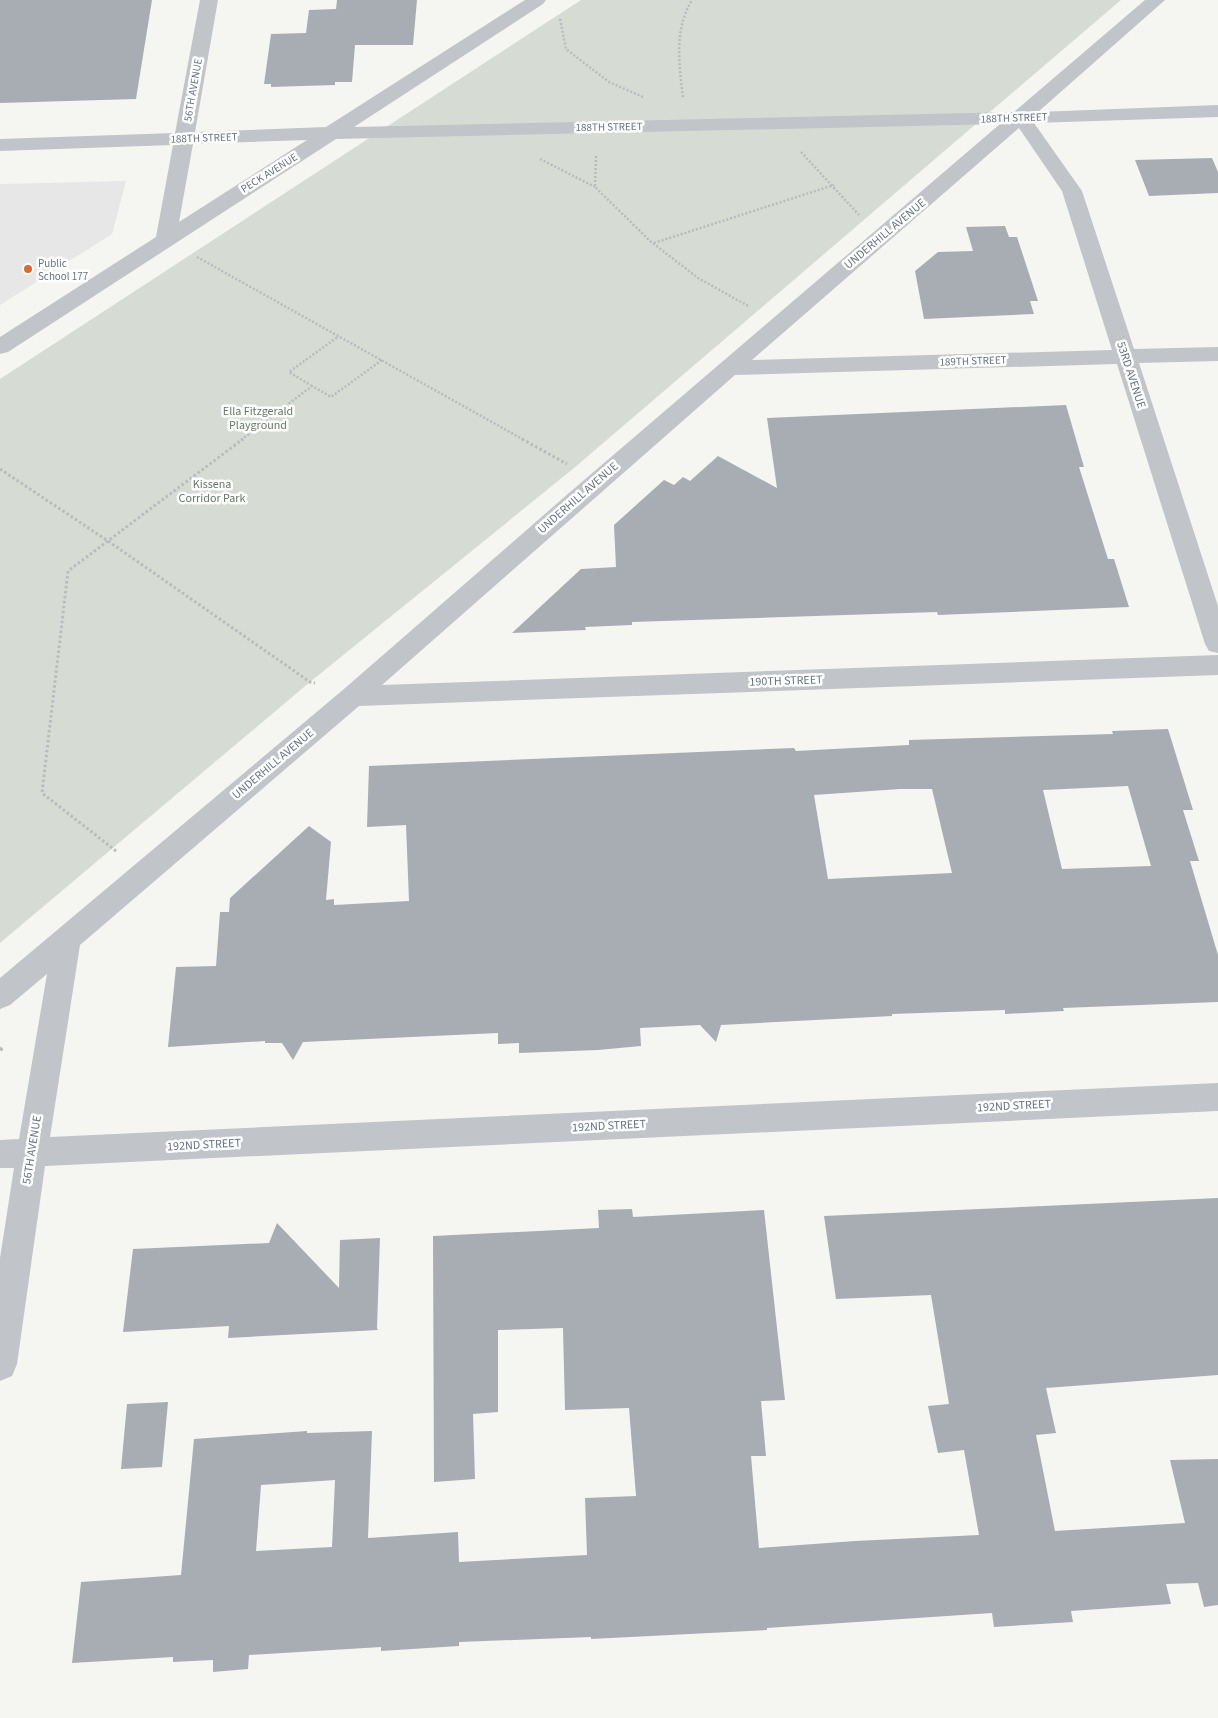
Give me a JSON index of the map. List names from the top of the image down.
{
  "streets": {
    "street": [
      "56TH AVENUE",
      "188TH STREET",
      "PECK AVENUE",
      "UNDERHILL AVENUE",
      "189TH STREET",
      "53RD AVENUE",
      "190TH STREET",
      "192ND STREET"
    ]
  },
  "crossings": [
    ["56TH AVENUE", "188TH STREET"],
    ["56TH AVENUE", "PECK AVENUE"],
    ["56TH AVENUE", "UNDERHILL AVENUE"],
    ["56TH AVENUE", "192ND STREET"],
    ["188TH STREET", "PECK AVENUE"],
    ["188TH STREET", "UNDERHILL AVENUE"],
    ["188TH STREET", "53RD AVENUE"],
    ["UNDERHILL AVENUE", "189TH STREET"],
    ["UNDERHILL AVENUE", "53RD AVENUE"],
    ["UNDERHILL AVENUE", "190TH STREET"],
    ["189TH STREET", "53RD AVENUE"]
  ],
  "parks": ["Ella Fitzgerald Playground", "Kissena Corridor Park"],
  "places": ["Public School 177"]
}
